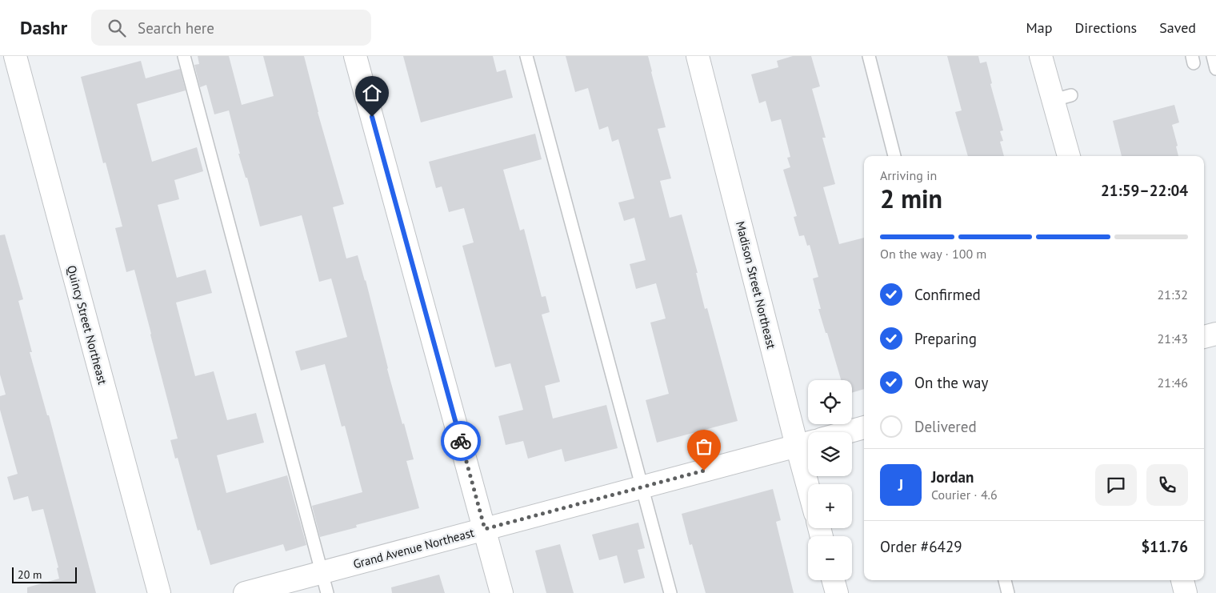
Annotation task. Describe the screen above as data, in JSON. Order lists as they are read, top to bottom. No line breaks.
{"streets":{"street":["Madison Street Northeast","Quincy Street Northeast","Grand Avenue Northeast"]},"crossings":[["Madison Street Northeast","Grand Avenue Northeast"]],"scale_bar":"20 m","page":{"header":"Dashr","search":"Search here","nav":["Map","Directions","Saved"],"heading":["2 min","Arriving in","21:59–22:04"],"panel":["Jordan","Courier · 4.6","Order #6429","$11.76"],"bar":"On the way · 100 m","list":[["Confirmed","21:32"],["Preparing","21:43"],["On the way","21:46"],"Delivered"],"map_buttons":["+","−"],"round":"J","scale":"20 m"}}
